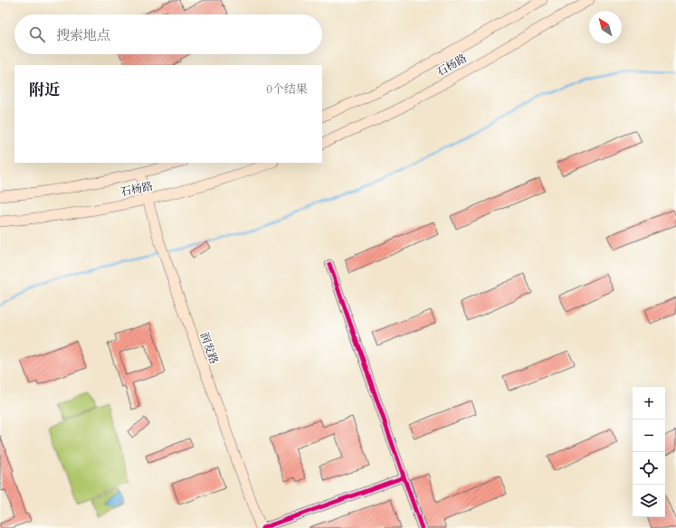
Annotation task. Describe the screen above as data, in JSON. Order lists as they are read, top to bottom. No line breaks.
{"streets":{"main road":["石杨路","润发路"]},"crossings":[["石杨路","润发路"]],"north":"top left","page":{"search":"搜索地点","heading":["附近","0个结果"],"map_buttons":["+","−"]}}
